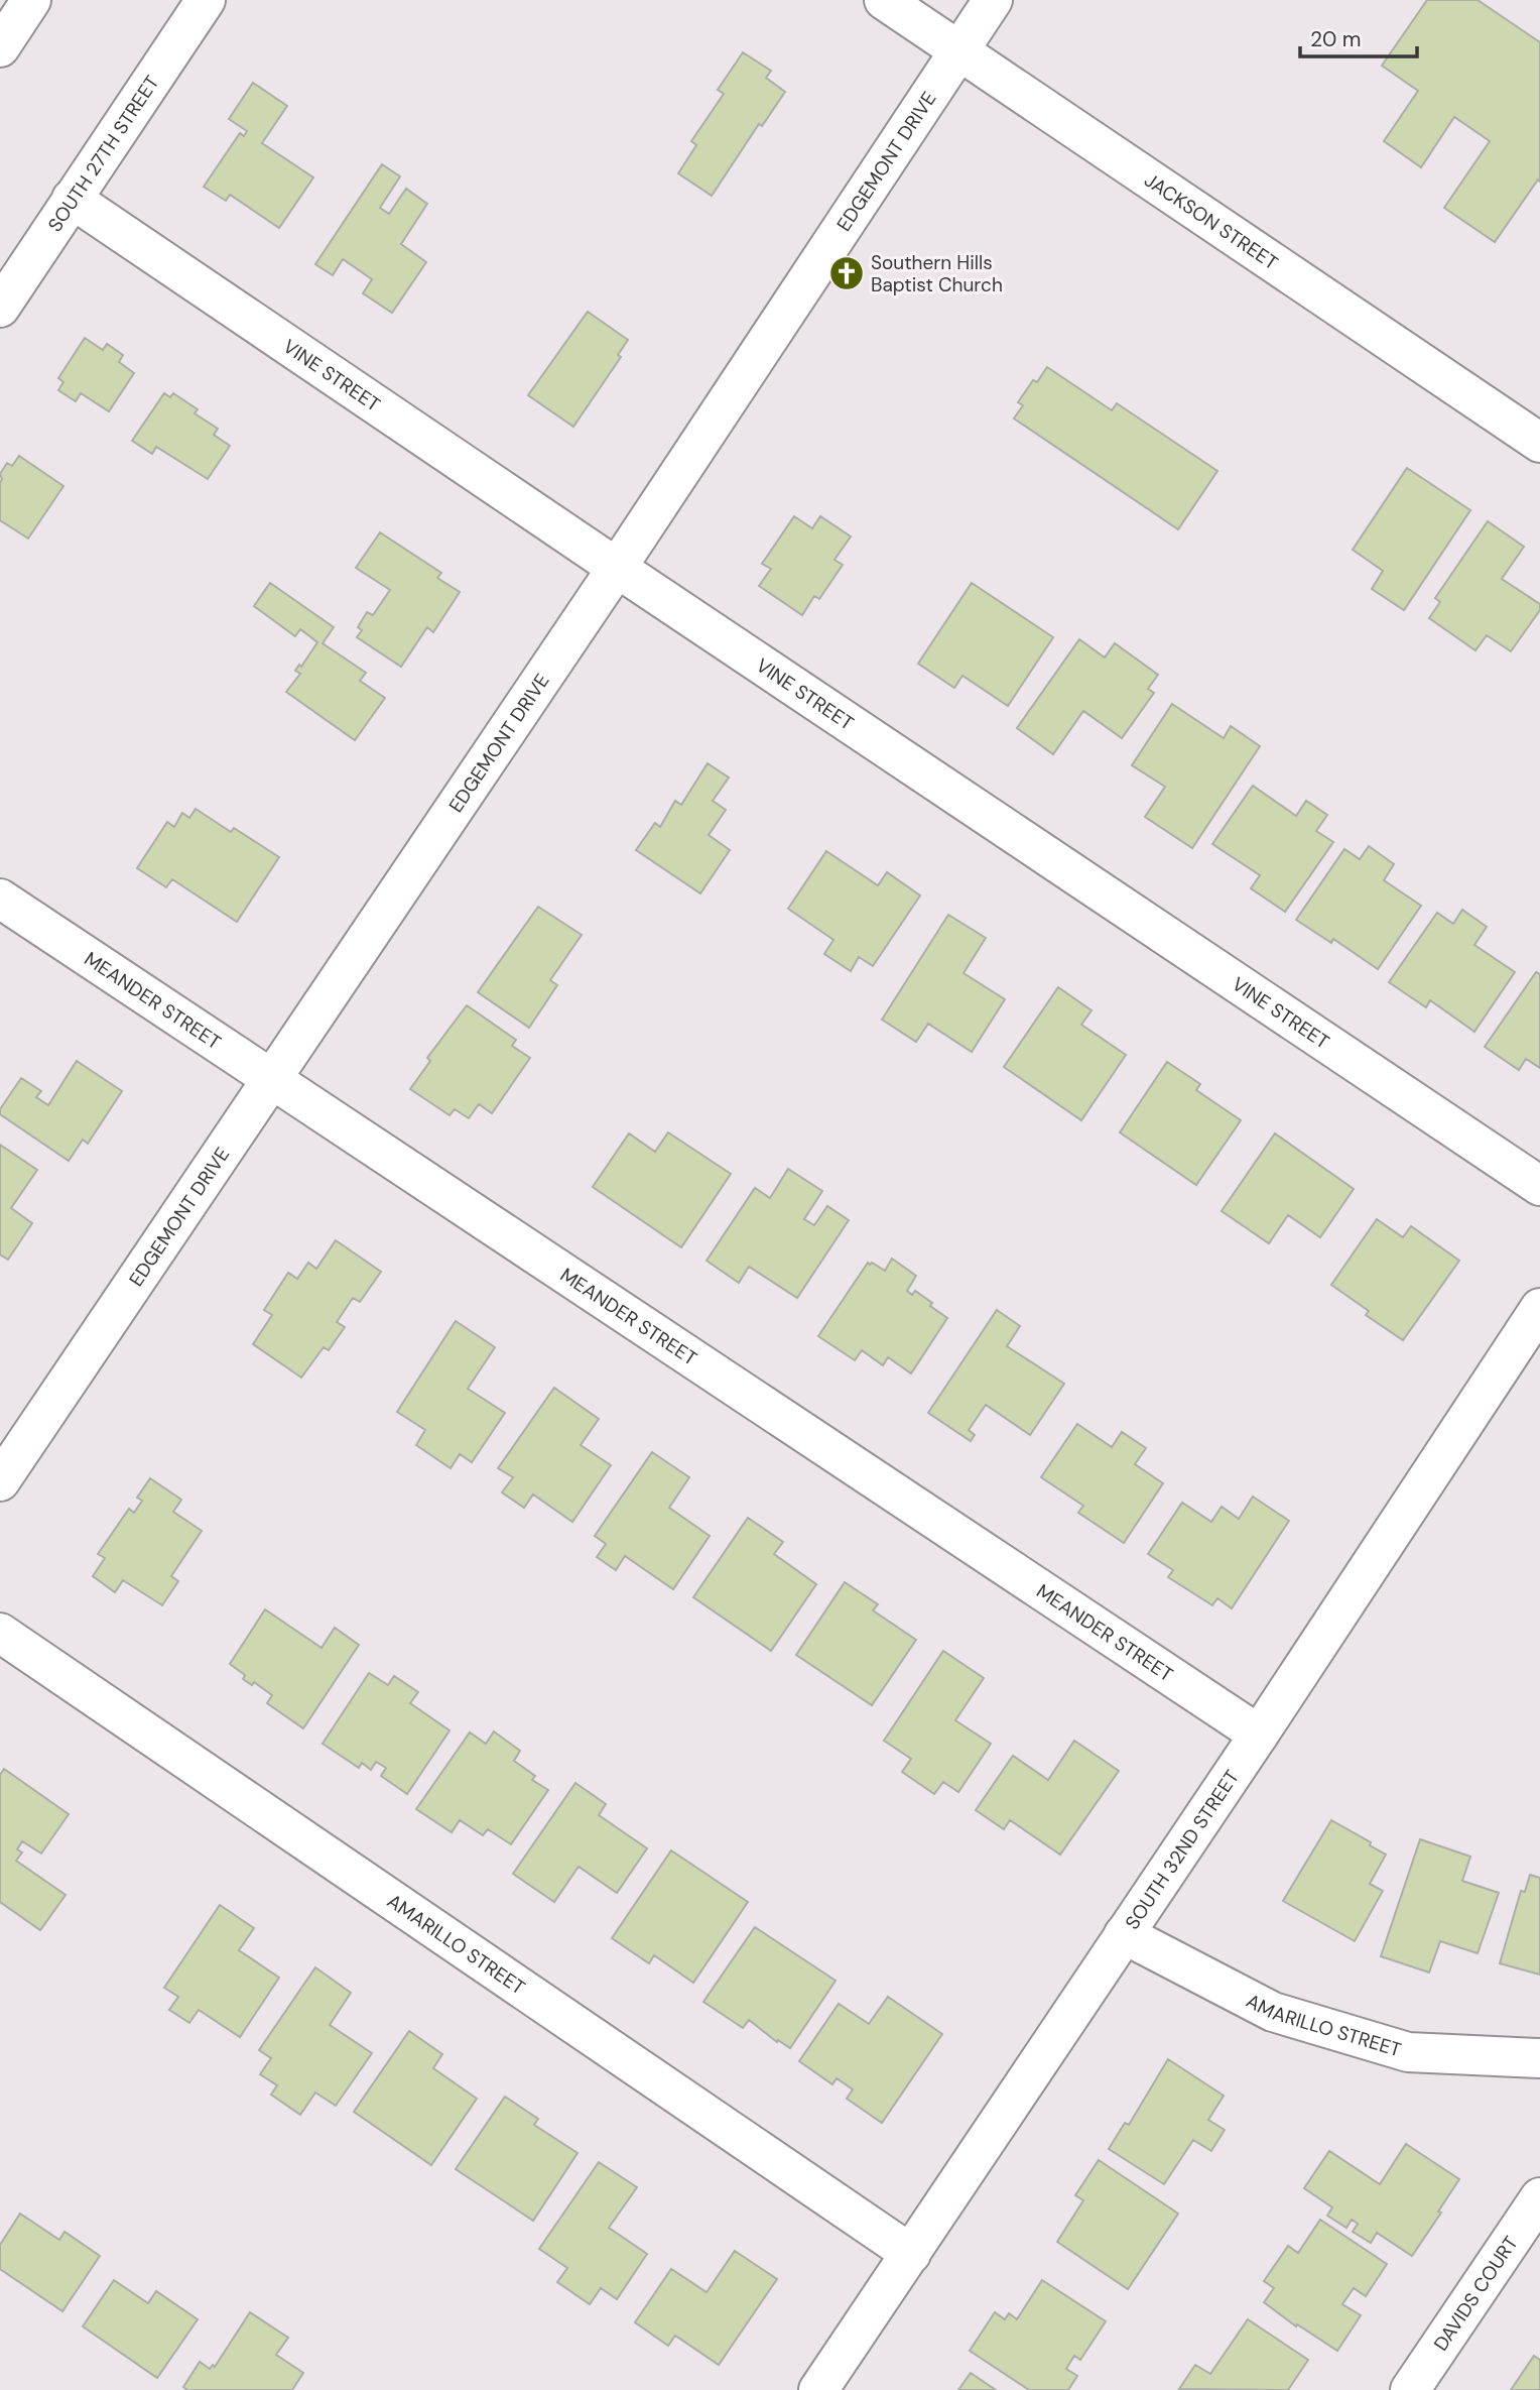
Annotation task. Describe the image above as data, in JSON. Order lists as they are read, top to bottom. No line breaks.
{"streets":{"street":["SOUTH 27TH STREET","EDGEMONT DRIVE","JACKSON STREET","VINE STREET","MEANDER STREET","SOUTH 32ND STREET","AMARILLO STREET","DAVIDS COURT"]},"crossings":[["SOUTH 27TH STREET","VINE STREET"],["EDGEMONT DRIVE","JACKSON STREET"],["EDGEMONT DRIVE","VINE STREET"],["EDGEMONT DRIVE","MEANDER STREET"],["MEANDER STREET","SOUTH 32ND STREET"],["SOUTH 32ND STREET","AMARILLO STREET"]],"places":{"church":["Southern Hills Baptist Church"]},"scale_bar":"20 m"}
